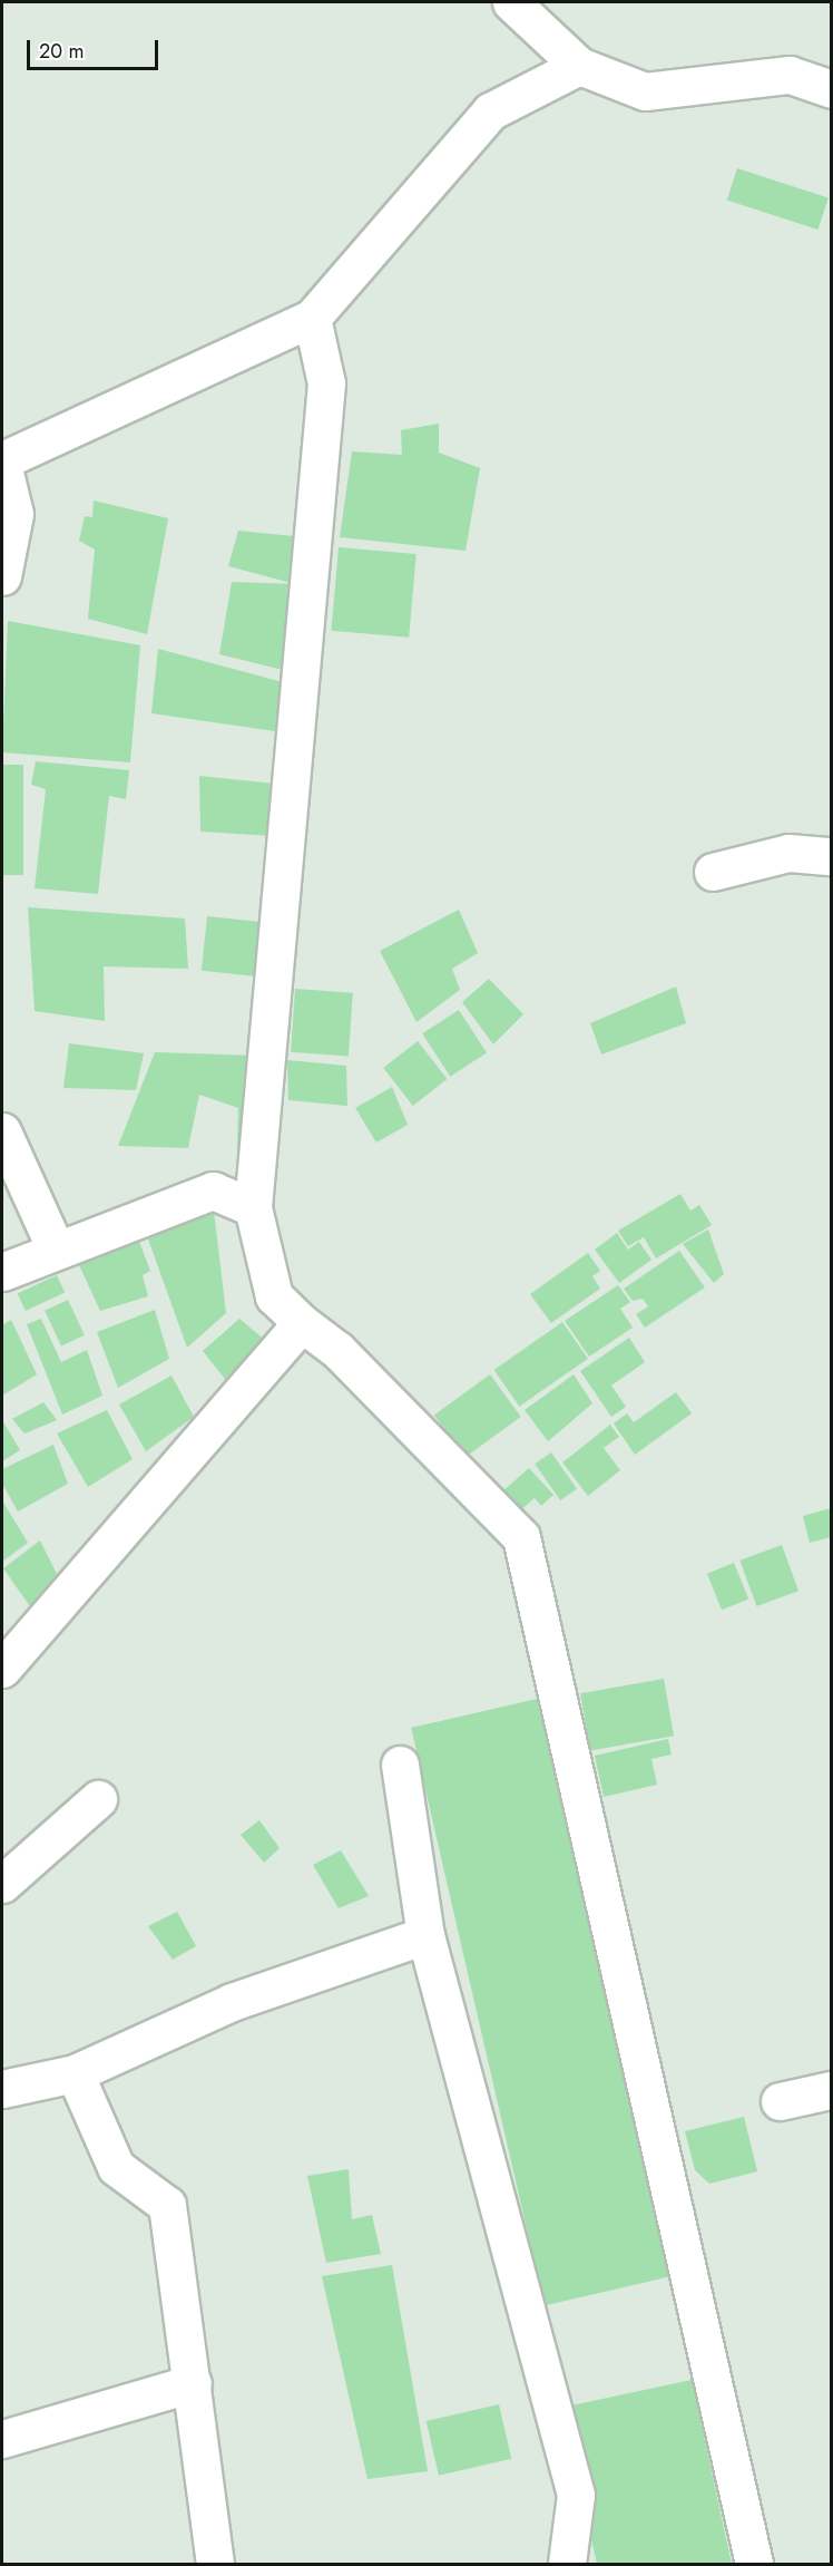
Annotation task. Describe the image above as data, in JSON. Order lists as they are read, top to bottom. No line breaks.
{"scale_bar":"20 m"}
